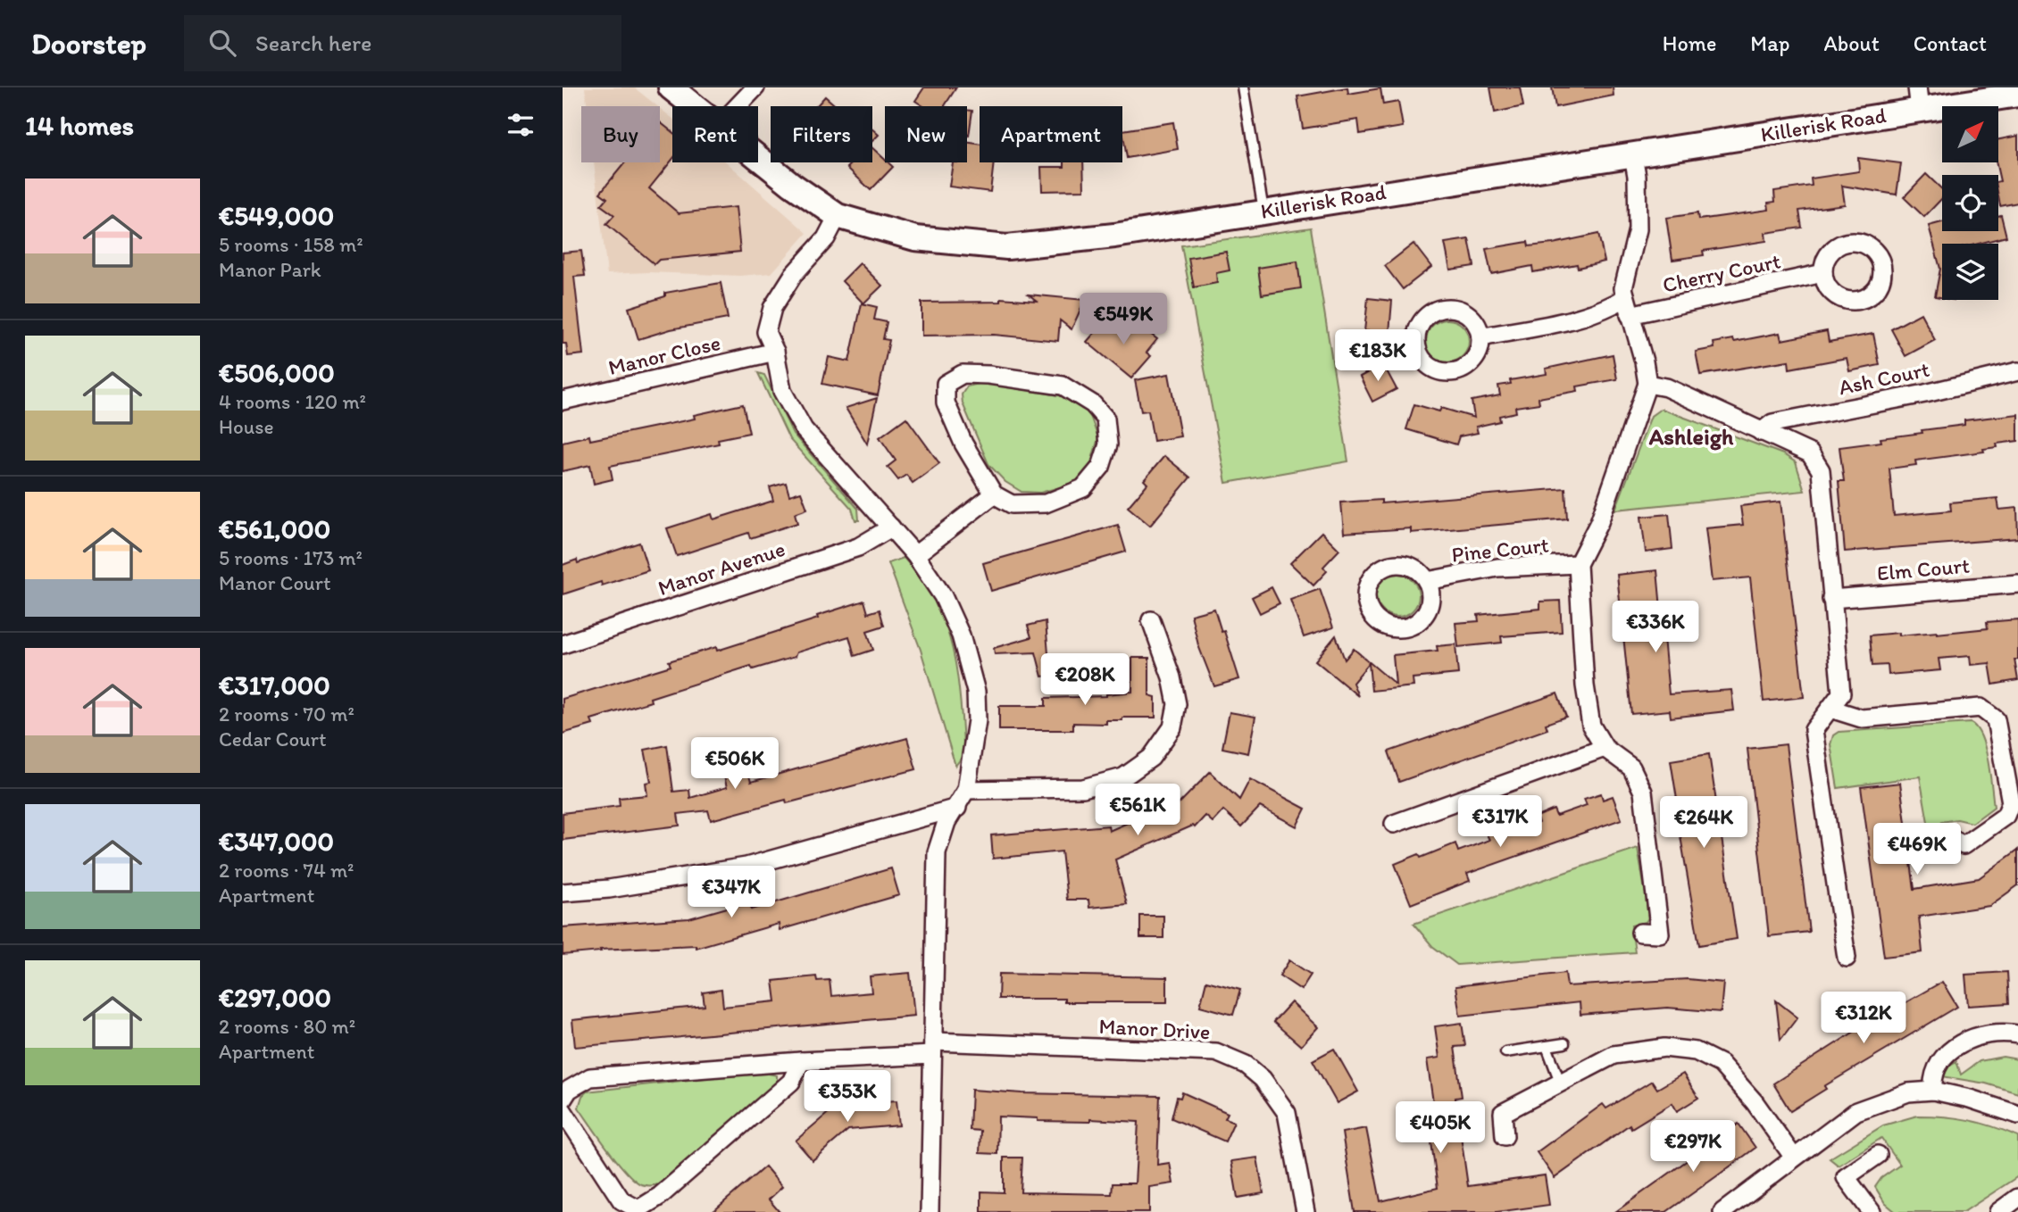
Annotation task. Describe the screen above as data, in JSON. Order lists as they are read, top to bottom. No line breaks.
{"streets":{"main road":["Killerisk Road"],"street":["Cherry Court","Manor Close","Ash Court","Pine Court","Manor Avenue","Elm Court","Manor Drive"]},"districts":["Ashleigh"],"north":"top right","page":{"header":"Doorstep","search":"Search here","nav":["Home","Map","About","Contact"],"heading":"14 homes","chip":["Buy","Rent","Filters","New","Apartment"],"list":[{"name":"€549,000","note":"5 rooms · 158 m² · Manor Park"},{"name":"€506,000","note":"4 rooms · 120 m² · House"},{"name":"€561,000","note":"5 rooms · 173 m² · Manor Court"},{"name":"€317,000","note":"2 rooms · 70 m² · Cedar Court"},{"name":"€347,000","note":"2 rooms · 74 m² · Apartment"},{"name":"€297,000","note":"2 rooms · 80 m² · Apartment"}],"price":["€549K","€183K","€336K","€208K","€506K","€561K","€317K","€264K","€469K","€347K","€312K","€353K","€405K","€297K"]}}
